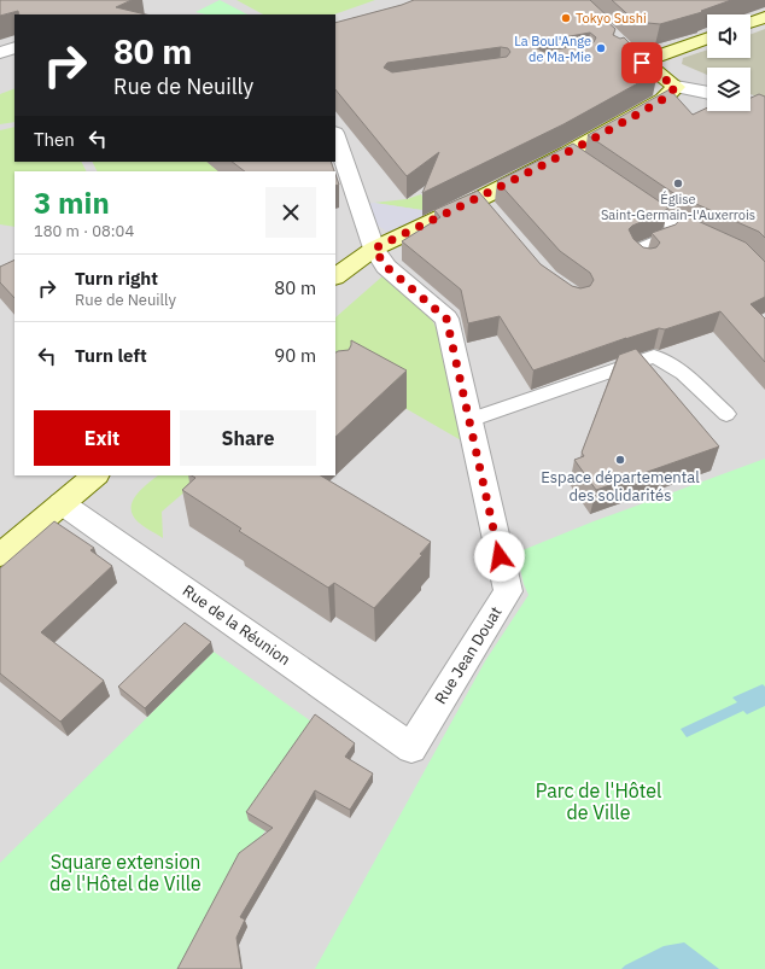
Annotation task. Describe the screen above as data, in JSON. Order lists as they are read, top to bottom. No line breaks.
{"streets":{"street":["Rue de la Réunion","Rue Jean Douat"]},"crossings":[["Rue de la Réunion","Rue Jean Douat"]],"parks":["Parc de l'Hôtel de Ville","Square extension de l'Hôtel de Ville"],"places":["Tokyo Sushi","La Boul'Ange de Ma-Mie","Église Saint-Germain-l'Auxerrois","Espace départemental des solidarités"],"page":{"turn":["80 m","Rue de Neuilly"],"then":"Then","heading":["3 min","180 m · 08:04"],"list":[{"name":"Turn right","note":"Rue de Neuilly","value":"80 m"},{"name":"Turn left","value":"90 m"}],"buttons":["Exit","Share"]}}
